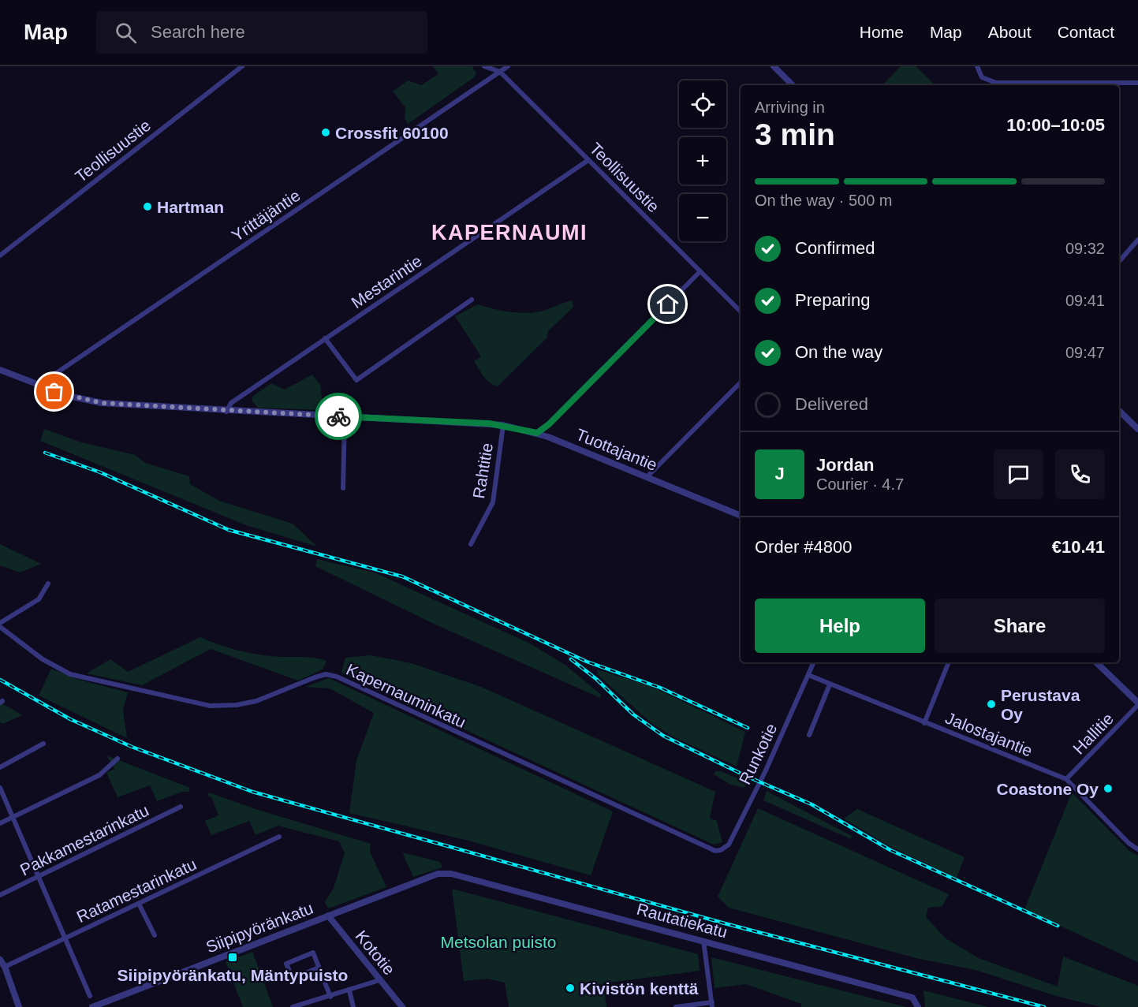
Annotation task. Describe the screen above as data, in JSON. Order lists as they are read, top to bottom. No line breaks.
{"streets":{"street":["Teollisuustie","Yrittäjäntie","Mestarintie","Tuottajantie","Rahtitie","Kapernauminkatu","Hallitie","Jalostajantie","Runkotie","Pakkamestarinkatu","Ratamestarinkatu","Rautatiekatu","Siipipyöränkatu","Kototie"]},"crossings":[["Teollisuustie","Yrittäjäntie"],["Teollisuustie","Mestarintie"],["Yrittäjäntie","Tuottajantie"],["Mestarintie","Tuottajantie"],["Tuottajantie","Rahtitie"],["Kapernauminkatu","Runkotie"],["Hallitie","Jalostajantie"],["Jalostajantie","Runkotie"],["Rautatiekatu","Siipipyöränkatu"],["Siipipyöränkatu","Kototie"]],"districts":["KAPERNAUMI"],"parks":["Metsolan puisto"],"places":{"other":["Crossfit 60100","Hartman","Perustava Oy","Coastone Oy","Kivistön kenttä"],"transit":["Siipipyöränkatu, Mäntypuisto"]},"page":{"header":"Map","search":"Search here","nav":["Home","Map","About","Contact"],"map_buttons":["+","−"],"heading":["3 min","Arriving in","10:00–10:05"],"panel":["Jordan","Courier · 4.7","Order #4800","€10.41"],"bar":"On the way · 500 m","list":[["Confirmed","09:32"],["Preparing","09:41"],["On the way","09:47"],"Delivered"],"round":"J","buttons":["Help","Share"]}}
